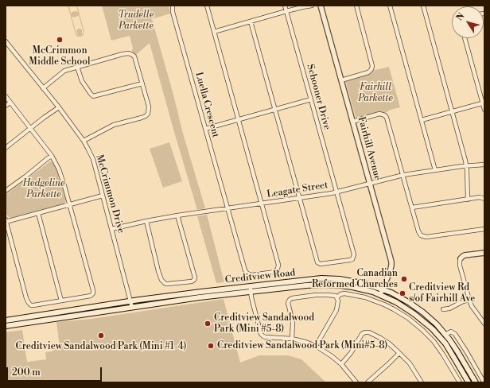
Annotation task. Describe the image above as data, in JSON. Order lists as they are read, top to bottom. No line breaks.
{"streets":{"main road":["Creditview Road"],"street":["Schooner Drive","Luella Crescent","Fairhill Avenue","Leagate Street","McCrimmon Drive"]},"crossings":[["Schooner Drive","Leagate Street"],["Luella Crescent","Leagate Street"],["Fairhill Avenue","Leagate Street"],["Fairhill Avenue","Creditview Road"],["Leagate Street","McCrimmon Drive"],["McCrimmon Drive","Creditview Road"]],"parks":["Trudelle Parkette","Fairhill Parkette","Hedgeline Parkette"],"places":["McCrimmon Middle School","Canadian Reformed Churches","Creditview Rd s/of Fairhill Ave","Creditview Sandalwood Park (Mini #5-8)","Creditview Sandalwood Park (Mini #1-4)","Creditview Sandalwood Park (Mini#5-8)"],"scale_bar":"200 m","north":"top left"}
